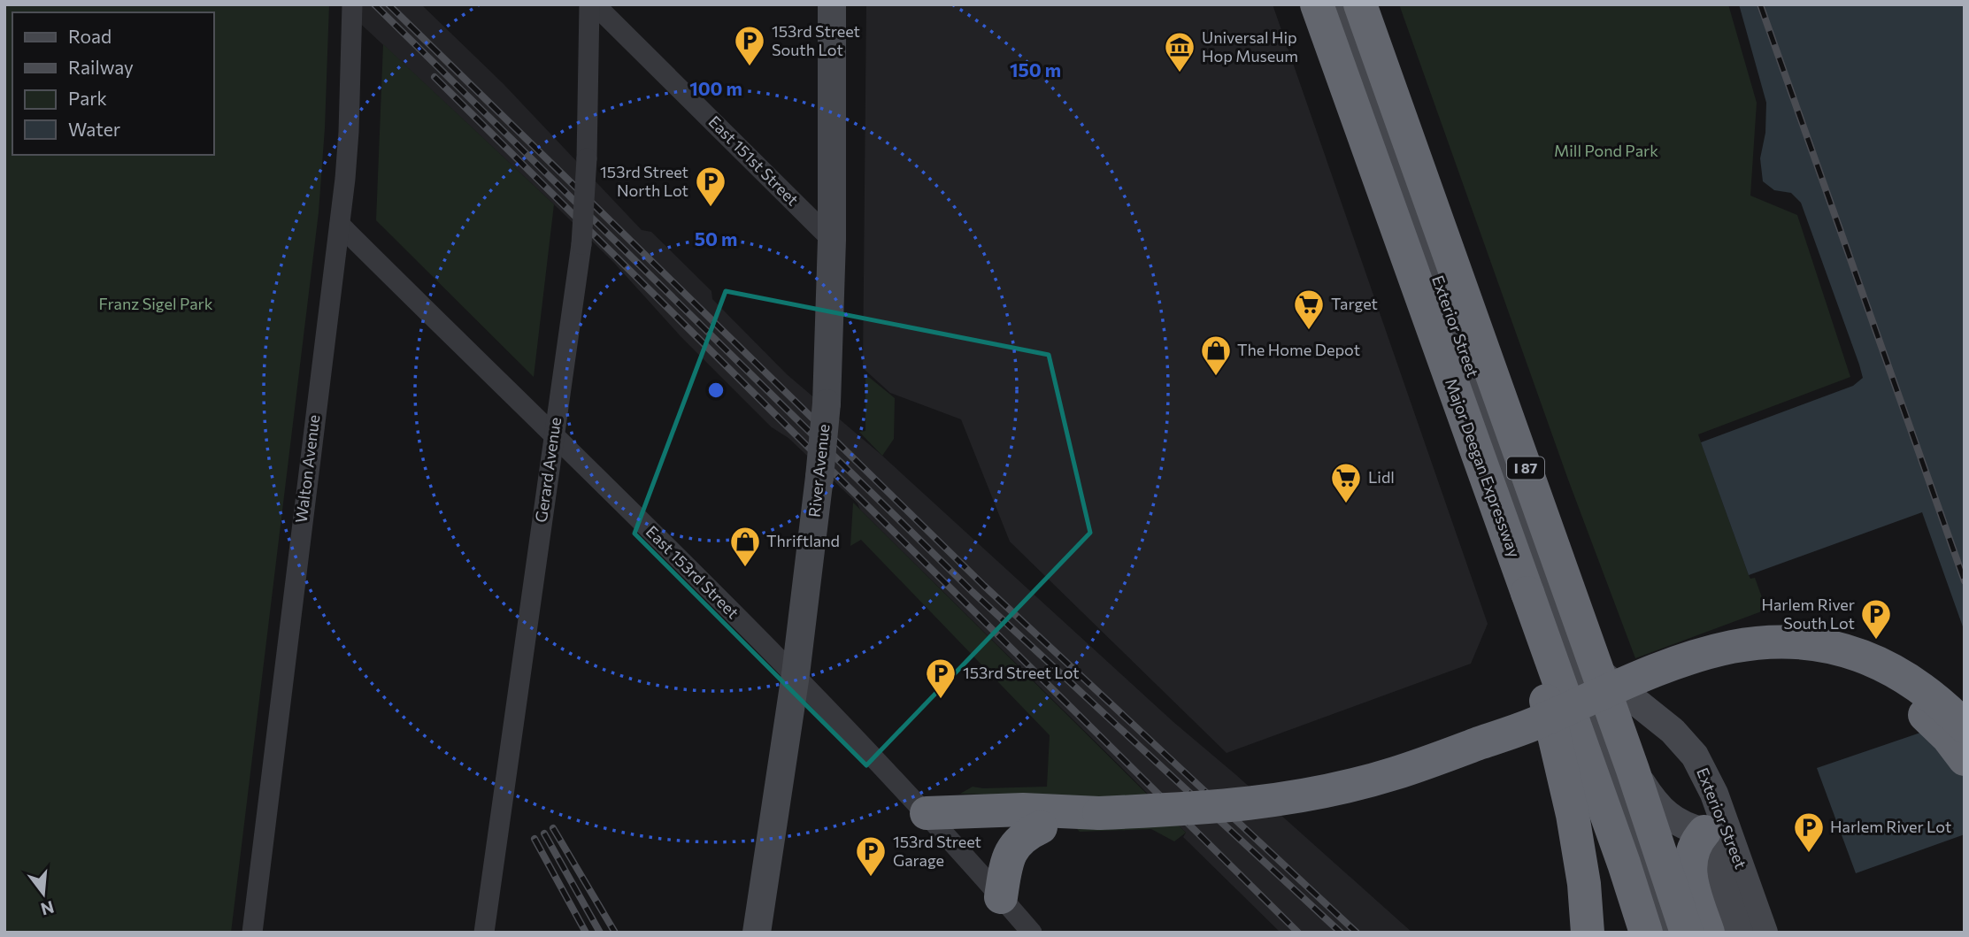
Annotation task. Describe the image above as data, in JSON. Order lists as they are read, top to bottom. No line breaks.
{"streets":{"highway":["Major Deegan Expressway","I 87"],"main road":["Exterior Street","River Avenue"],"street":["East 151st Street","Walton Avenue","Gerard Avenue","East 153rd Street"]},"crossings":[["East 151st Street","Gerard Avenue"],["East 151st Street","River Avenue"],["Walton Avenue","East 153rd Street"],["Gerard Avenue","East 153rd Street"],["River Avenue","East 153rd Street"]],"parks":["Mill Pond Park","Franz Sigel Park"],"places":{"parking":["153rd Street South Lot","153rd Street North Lot","Harlem River South Lot","153rd Street Lot","Harlem River Lot","153rd Street Garage"],"museum":["Universal Hip Hop Museum"],"supermarket":["Target","Lidl"],"shop":["The Home Depot","Thriftland"]},"legend":["Road","Railway","Park","Water"],"north":"bottom","rings":["150 m","100 m","50 m"]}
